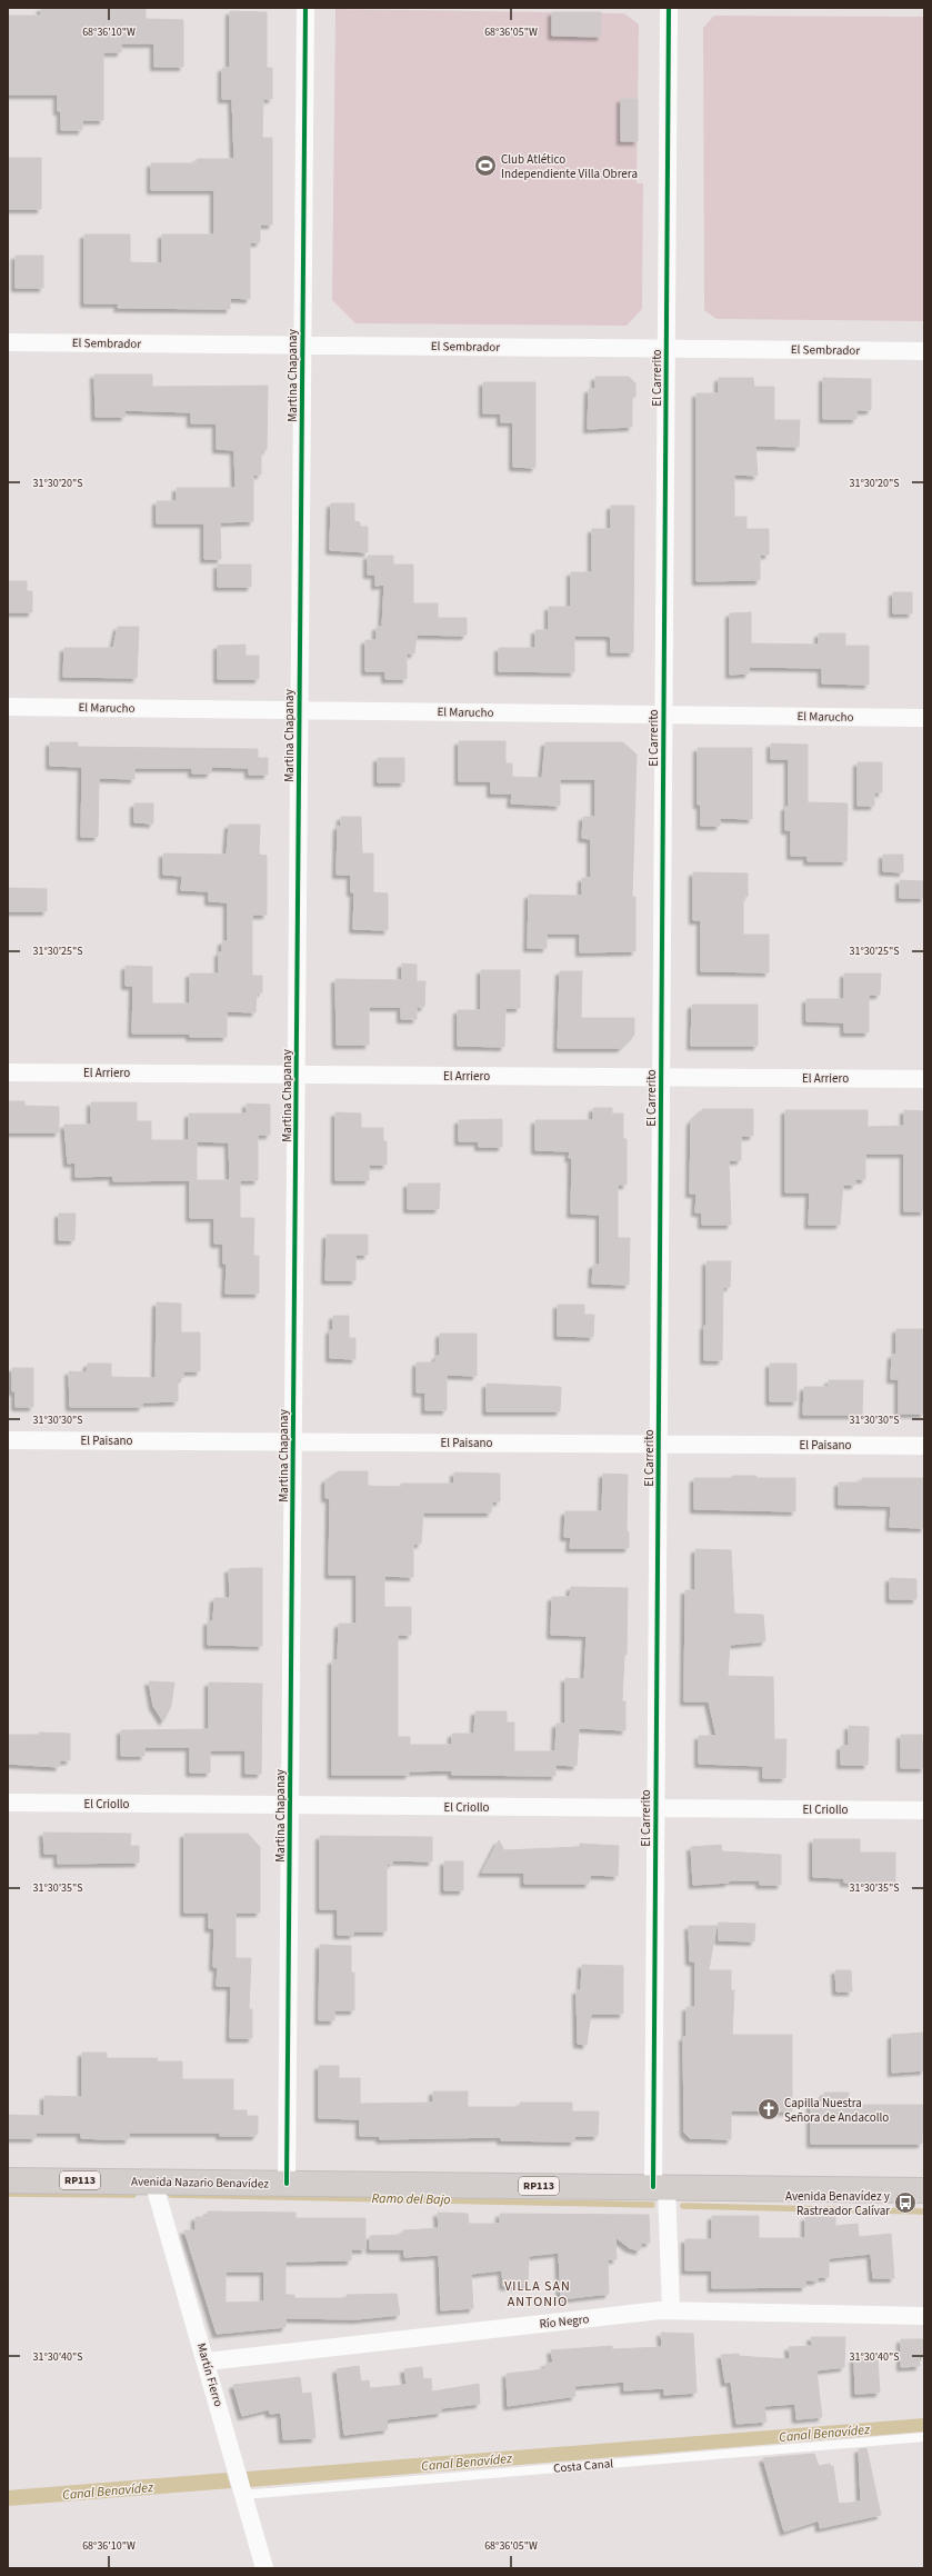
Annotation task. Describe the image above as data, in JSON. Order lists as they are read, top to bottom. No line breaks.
{"streets":{"main road":["RP113","Avenida Nazario Benavídez"],"street":["El Sembrador","Martina Chapanay","El Carrerito","El Marucho","El Arriero","El Paisano","El Criollo","Río Negro","Martín Fierro"],"lane":["Costa Canal"]},"crossings":[["El Sembrador","Martina Chapanay"],["El Sembrador","El Carrerito"],["Martina Chapanay","El Marucho"],["Martina Chapanay","El Arriero"],["Martina Chapanay","El Paisano"],["Martina Chapanay","El Criollo"],["Martina Chapanay","Avenida Nazario Benavídez"],["El Carrerito","El Marucho"],["El Carrerito","El Arriero"],["El Carrerito","El Paisano"],["El Carrerito","El Criollo"],["El Carrerito","Avenida Nazario Benavídez"],["El Carrerito","Río Negro"],["Avenida Nazario Benavídez","Martín Fierro"],["Río Negro","Martín Fierro"],["Martín Fierro","Costa Canal"]],"districts":["VILLA SAN ANTONIO"],"water":["Ramo del Bajo","Canal Benavídez"],"places":{"sports":["Club Atlético Independiente Villa Obrera"],"church":["Capilla Nuestra Señora de Andacollo"],"bus stop":["Avenida Benavídez y Rastreador Calívar"]},"coordinates":["68°36'10\"W","68°36'05\"W","31°30'20\"S","31°30'25\"S","31°30'30\"S","31°30'35\"S","31°30'40\"S"]}
